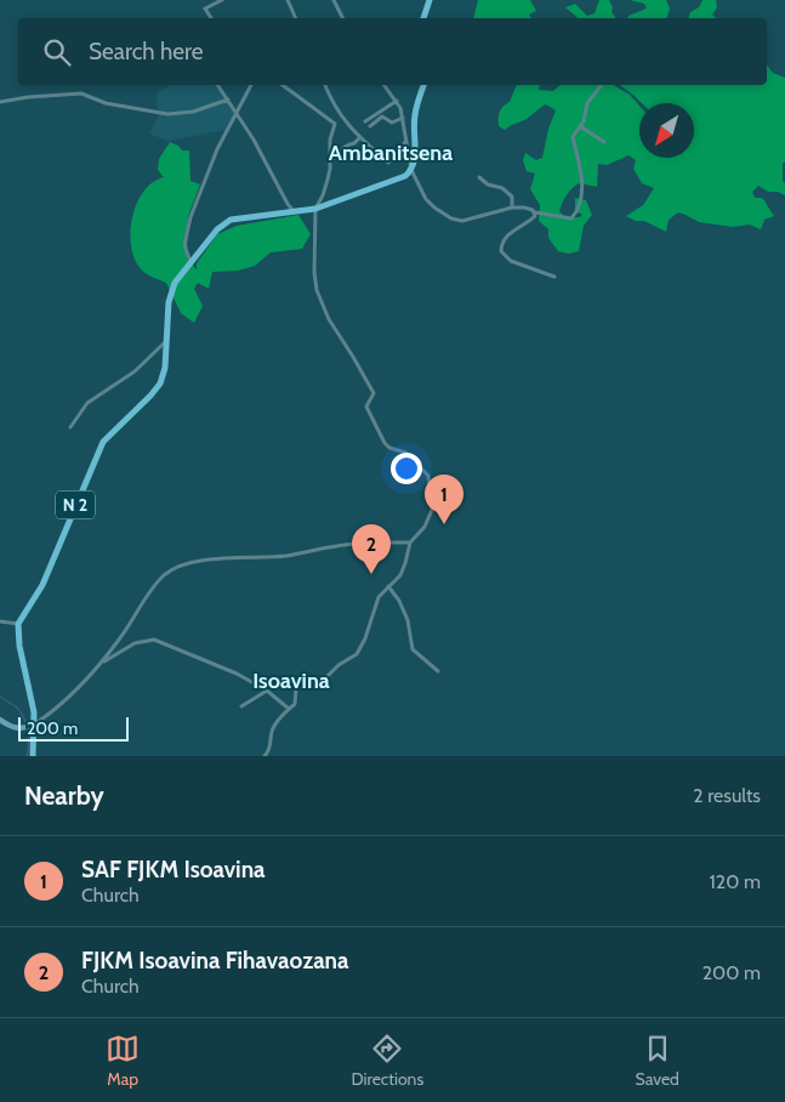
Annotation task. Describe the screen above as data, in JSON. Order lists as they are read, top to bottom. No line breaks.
{"streets":{"main road":["N 2"]},"districts":["Ambanitsena","Isoavina"],"scale_bar":"200 m","north":"bottom left","page":{"search":"Search here","pins":["1","2"],"scale":"200 m","heading":["Nearby","2 results"],"list":[{"mark":"1","name":"SAF FJKM Isoavina","note":"Church","value":"120 m"},{"mark":"2","name":"FJKM Isoavina Fihavaozana","note":"Church","value":"200 m"}],"nav":["Map","Directions","Saved"]}}
